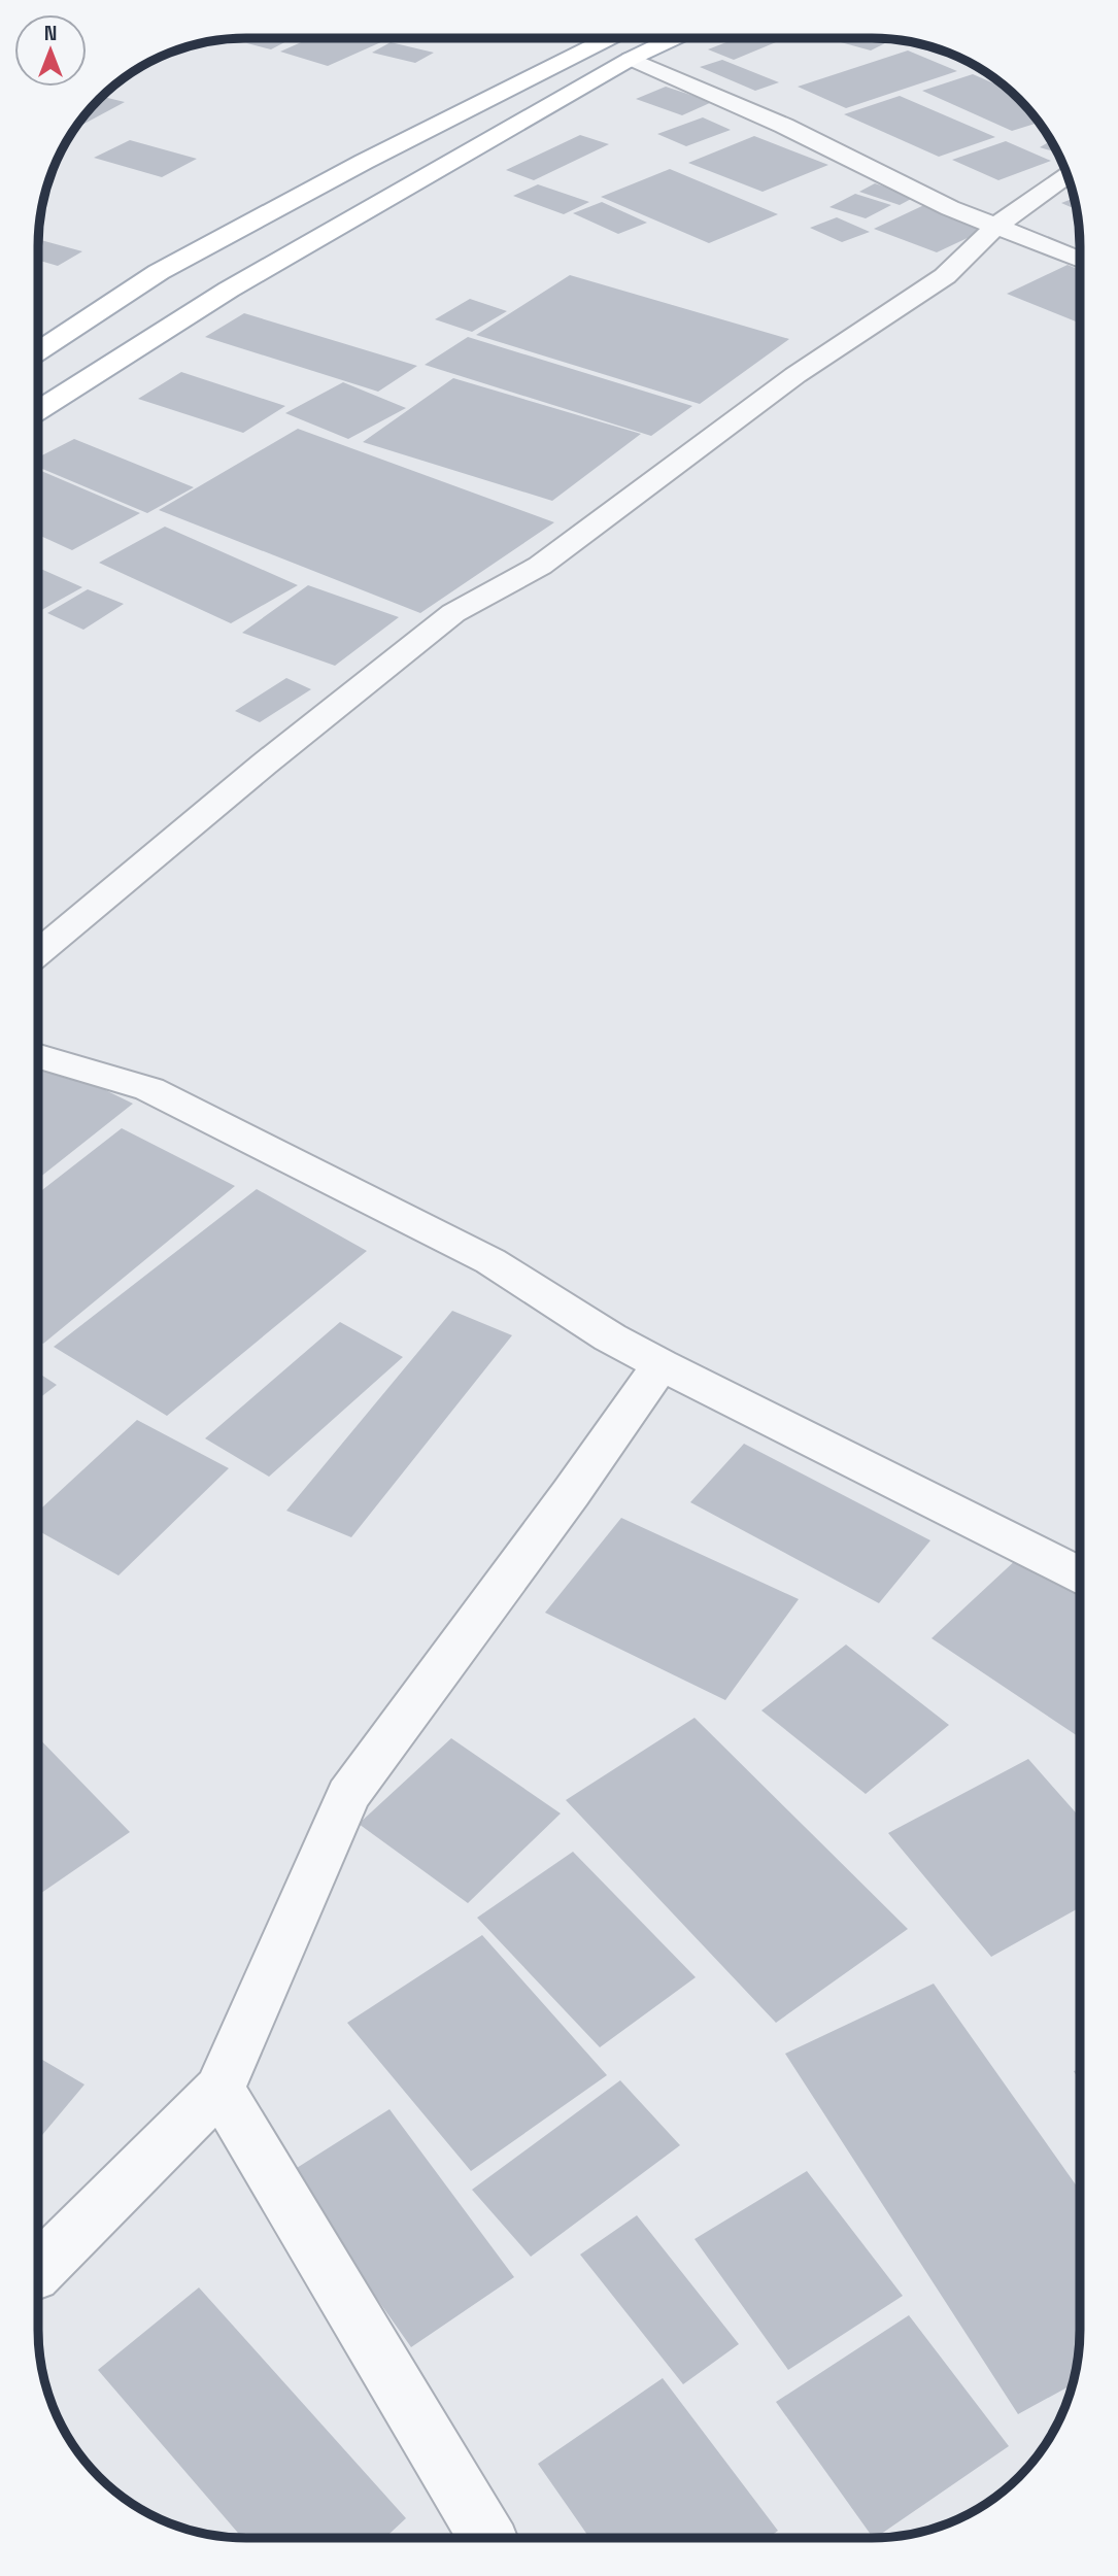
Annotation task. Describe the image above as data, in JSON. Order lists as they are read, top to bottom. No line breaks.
{"north":"top"}
